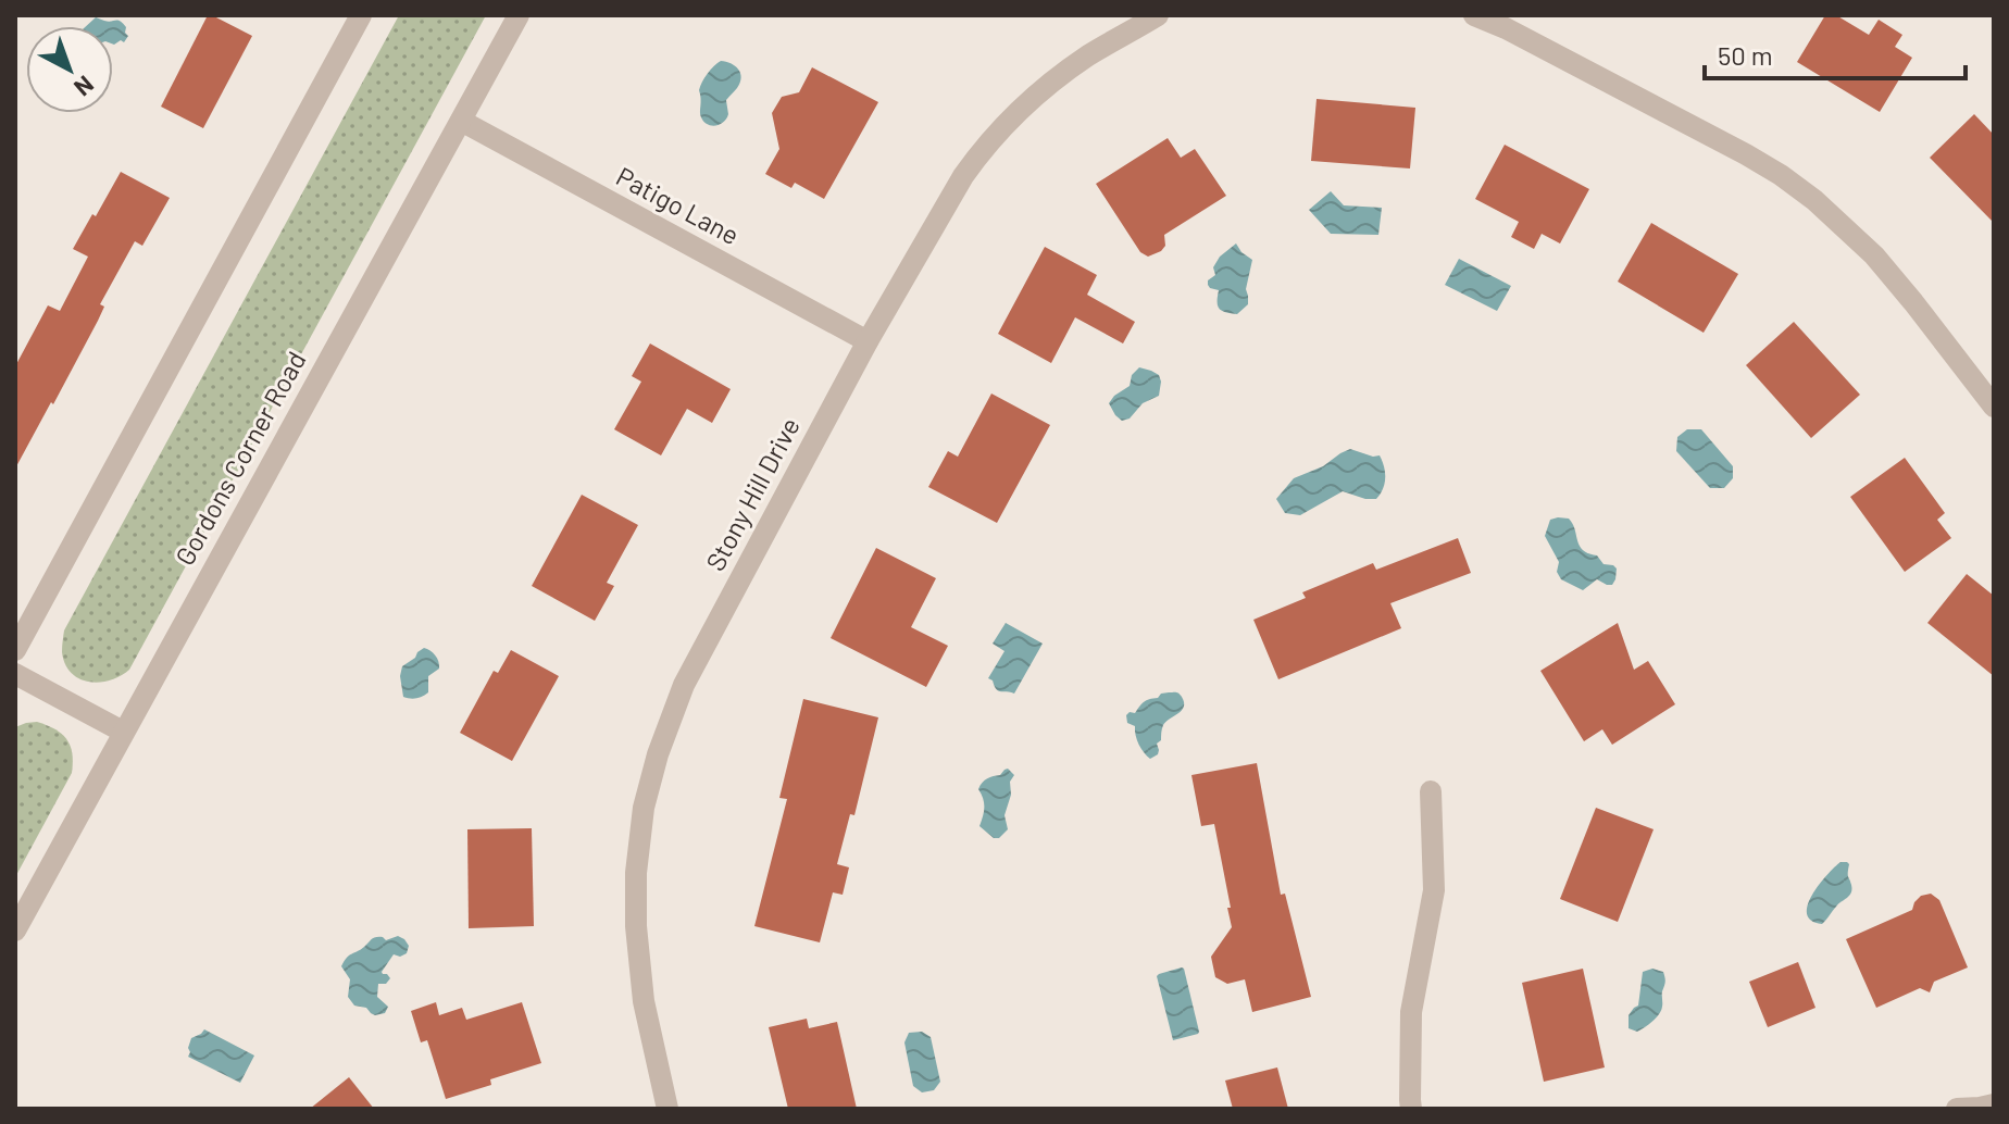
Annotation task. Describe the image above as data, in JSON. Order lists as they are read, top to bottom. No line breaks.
{"streets":{"street":["Patigo Lane","Gordons Corner Road","Stony Hill Drive"]},"crossings":[["Patigo Lane","Gordons Corner Road"],["Patigo Lane","Stony Hill Drive"]],"scale_bar":"50 m","north":"bottom right"}
